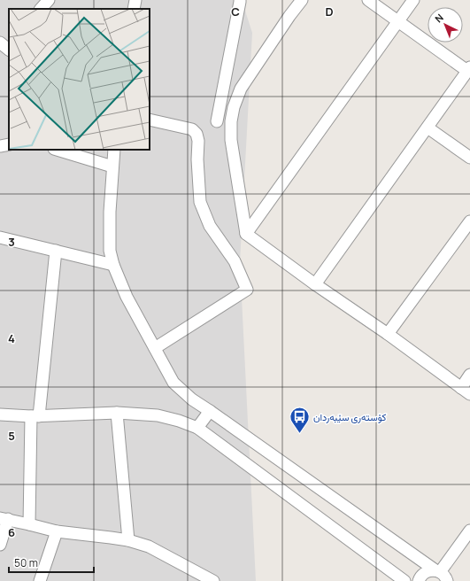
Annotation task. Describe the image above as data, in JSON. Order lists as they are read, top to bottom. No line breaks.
{"places":{"bus stop":["کۆستەری سێبەردان"]},"scale_bar":"50 m","north":"top left","grid":{"columns":["C","D"],"rows":["3","4","5","6"]}}
